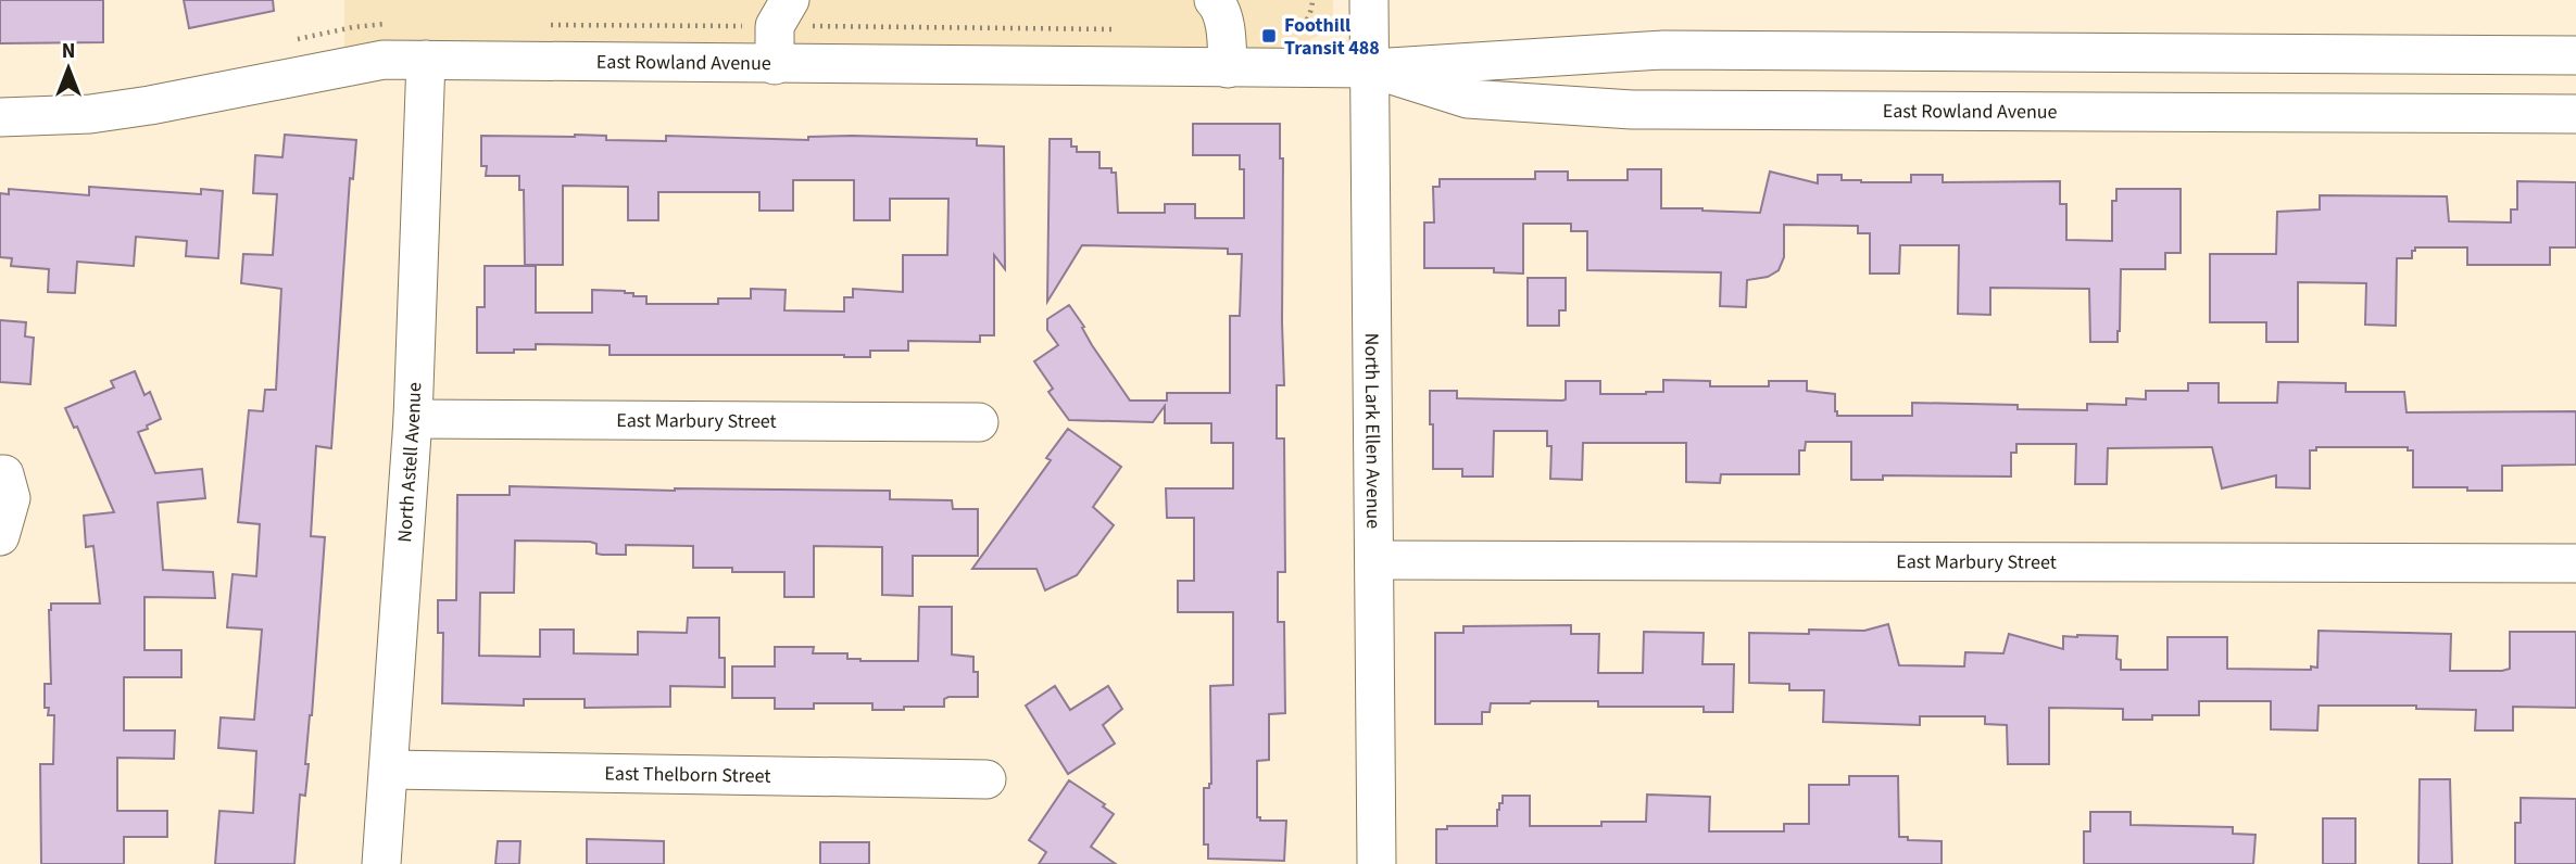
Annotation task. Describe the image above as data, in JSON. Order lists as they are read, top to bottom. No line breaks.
{"streets":{"street":["East Rowland Avenue","East Marbury Street","North Lark Ellen Avenue","North Astell Avenue","East Thelborn Street"]},"crossings":[["East Rowland Avenue","North Lark Ellen Avenue"],["East Rowland Avenue","North Astell Avenue"],["East Marbury Street","North Lark Ellen Avenue"],["East Marbury Street","North Astell Avenue"],["North Astell Avenue","East Thelborn Street"]],"places":{"transit":["Foothill Transit 488"]},"north":"top"}
